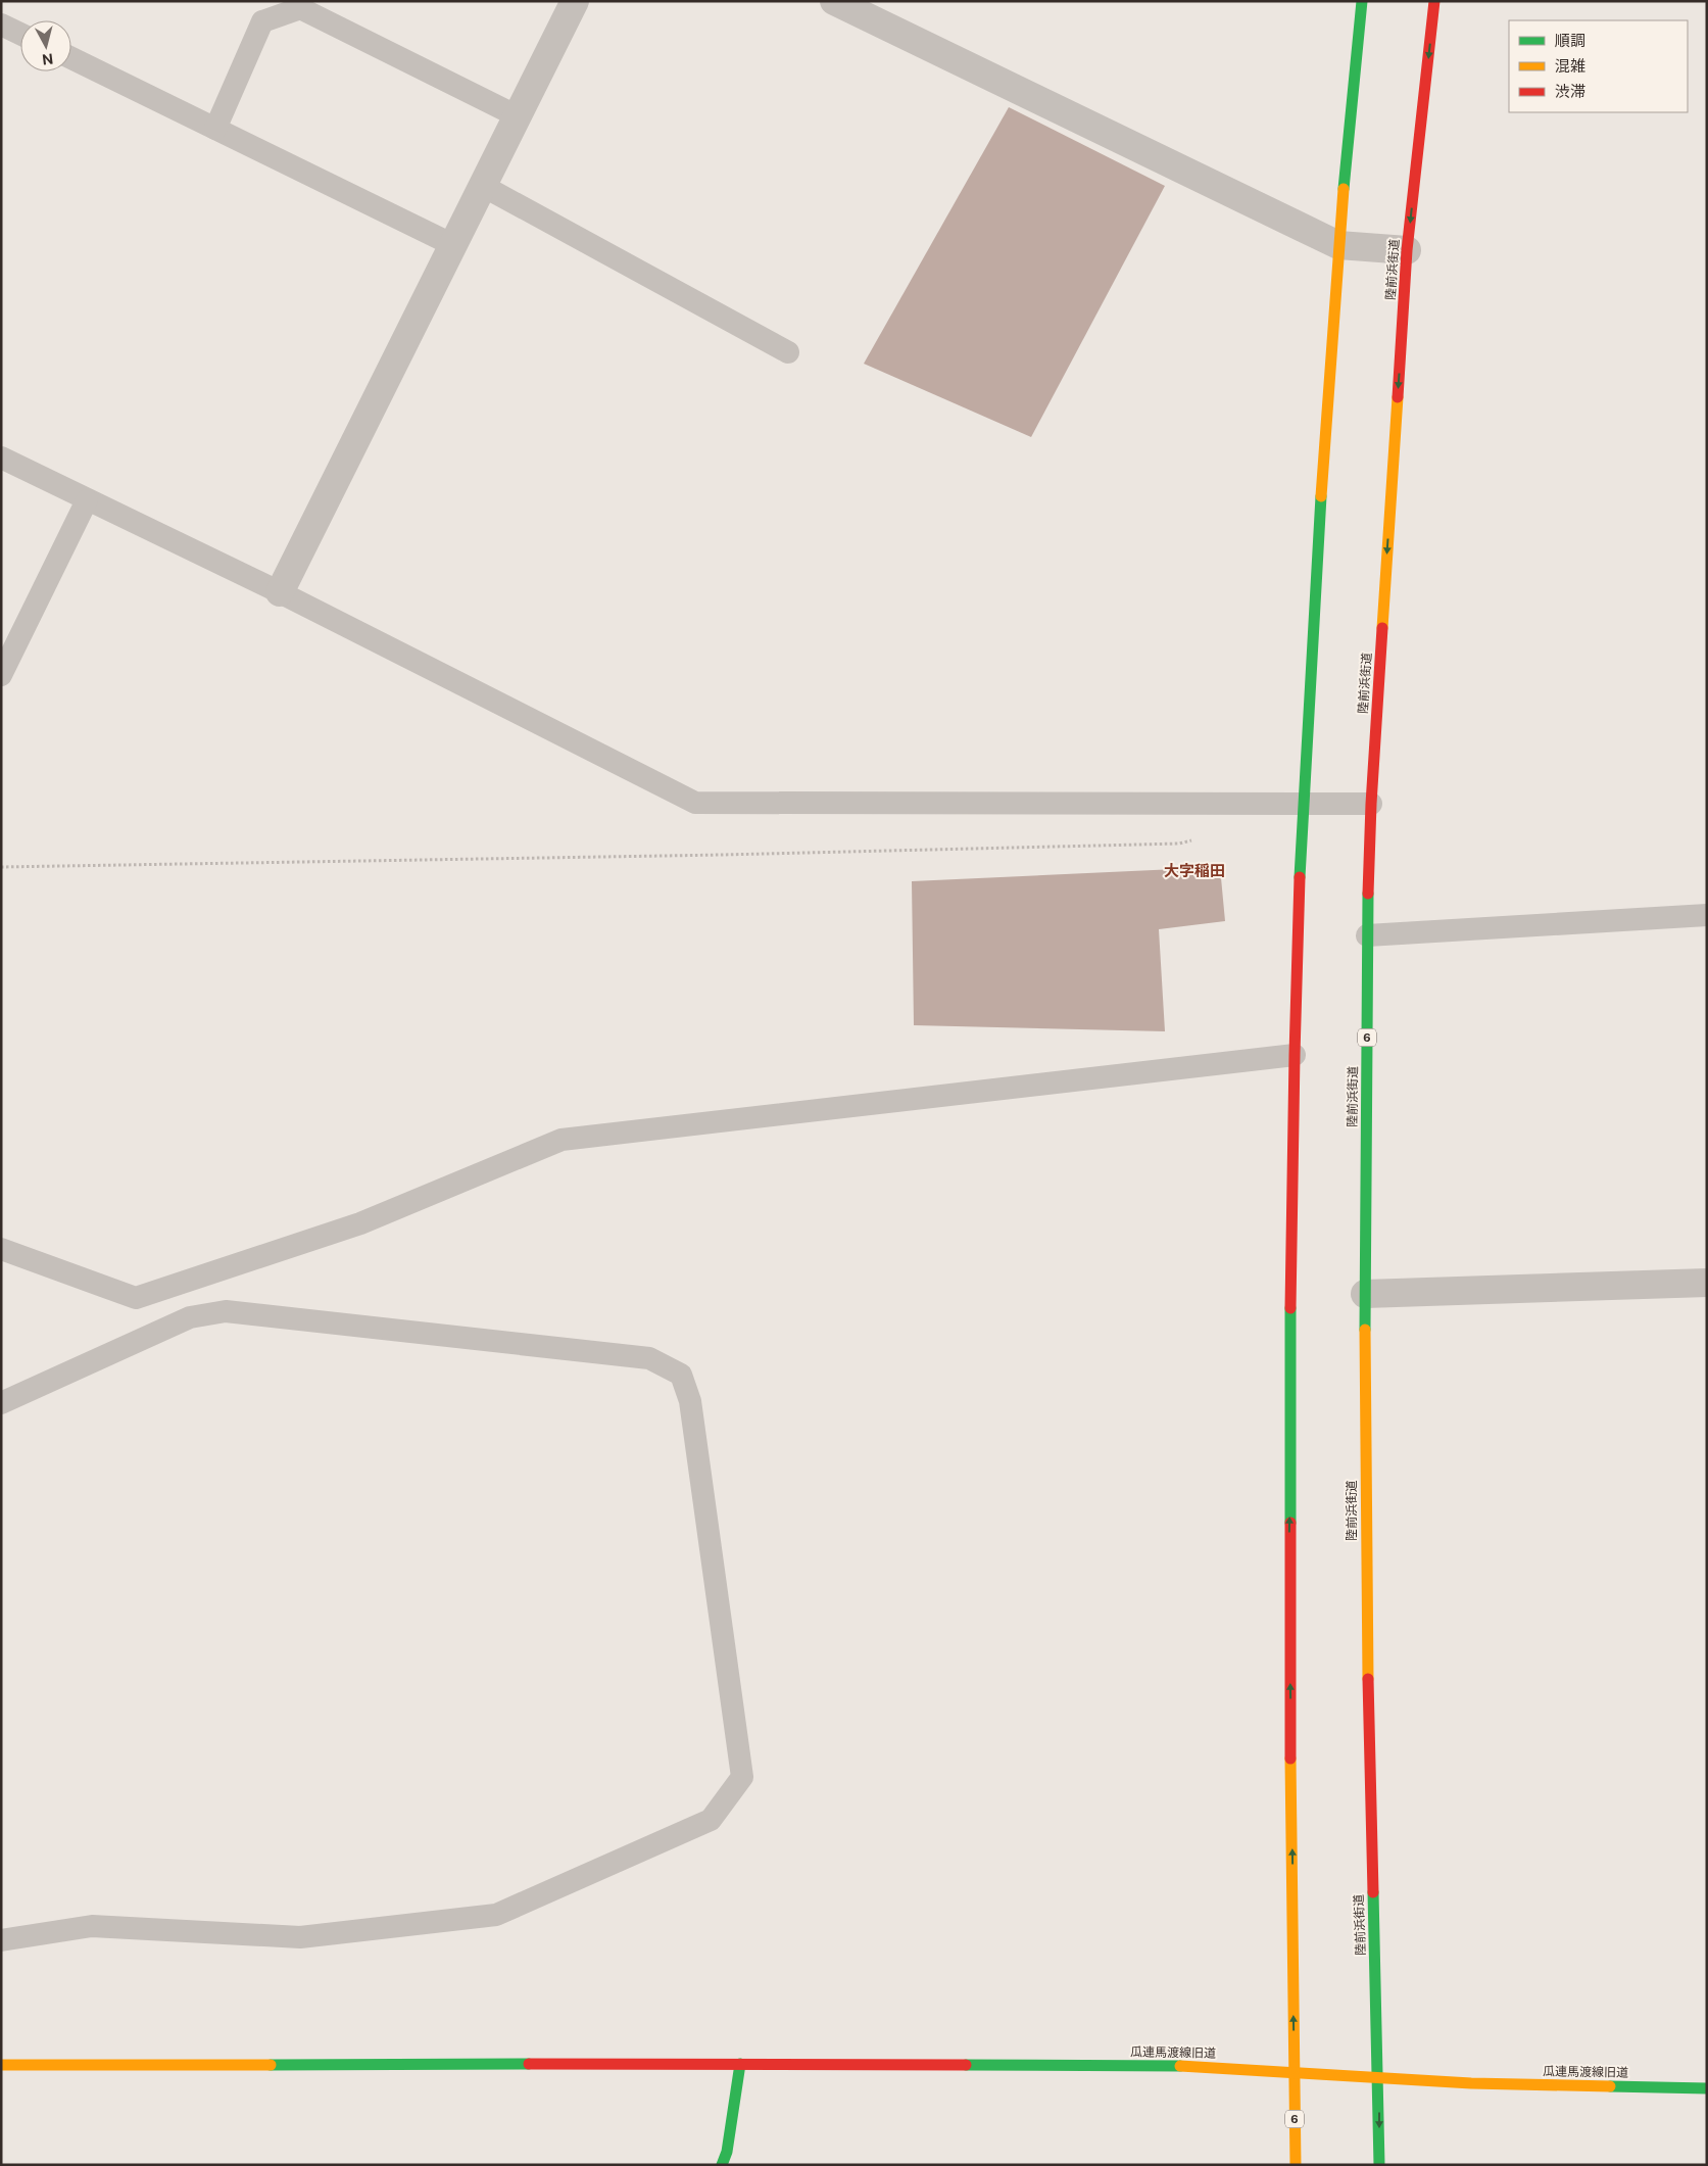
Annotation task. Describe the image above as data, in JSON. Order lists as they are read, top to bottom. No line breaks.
{"streets":{"main road":["陸前浜街道","6","瓜連馬渡線旧道"]},"crossings":[["陸前浜街道","瓜連馬渡線旧道"],["6","瓜連馬渡線旧道"]],"districts":["大字稲田"],"legend":["順調","混雑","渋滞"],"north":"bottom"}
